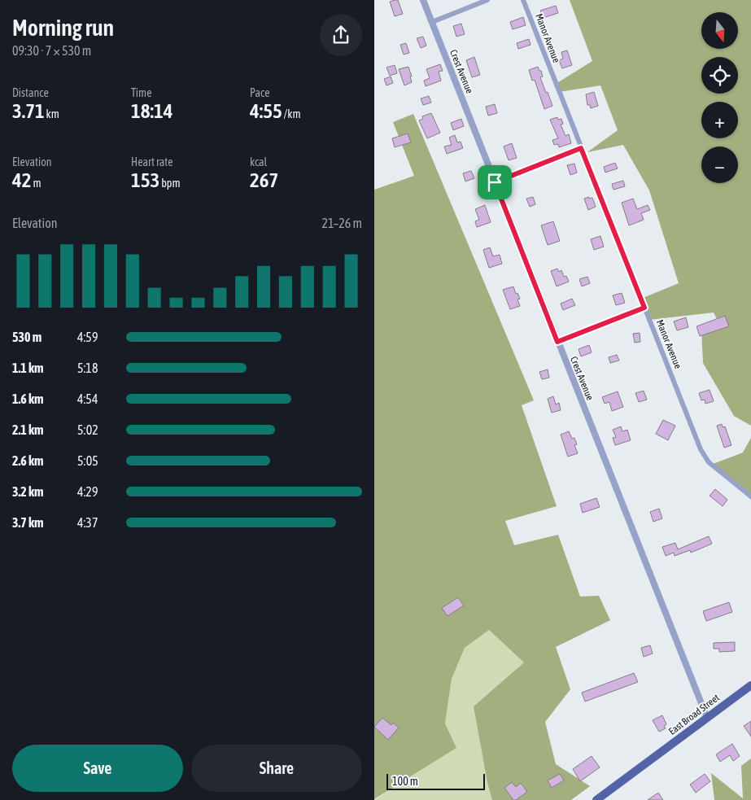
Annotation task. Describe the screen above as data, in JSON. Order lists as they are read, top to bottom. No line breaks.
{"streets":{"main road":["East Broad Street"],"street":["Manor Avenue","Crest Avenue"]},"crossings":[["Crest Avenue","East Broad Street"]],"scale_bar":"100 m","north":"bottom","page":{"heading":["Morning run","09:30 · 7 × 530 m"],"map_buttons":["+","−"],"stats":[["Distance","3.71 km"],["Time","18:14"],["Pace","4:55 /km"],["Elevation","42 m"],["Heart rate","153 bpm"],["kcal","267"]],"chart":["Elevation","21–26 m"],"list":[{"name":"530 m","note":"4:59"},{"name":"1.1 km","note":"5:18"},{"name":"1.6 km","note":"4:54"},{"name":"2.1 km","note":"5:02"},{"name":"2.6 km","note":"5:05"},{"name":"3.2 km","note":"4:29"},{"name":"3.7 km","note":"4:37"}],"buttons":["Save","Share"],"scale":"100 m"}}
